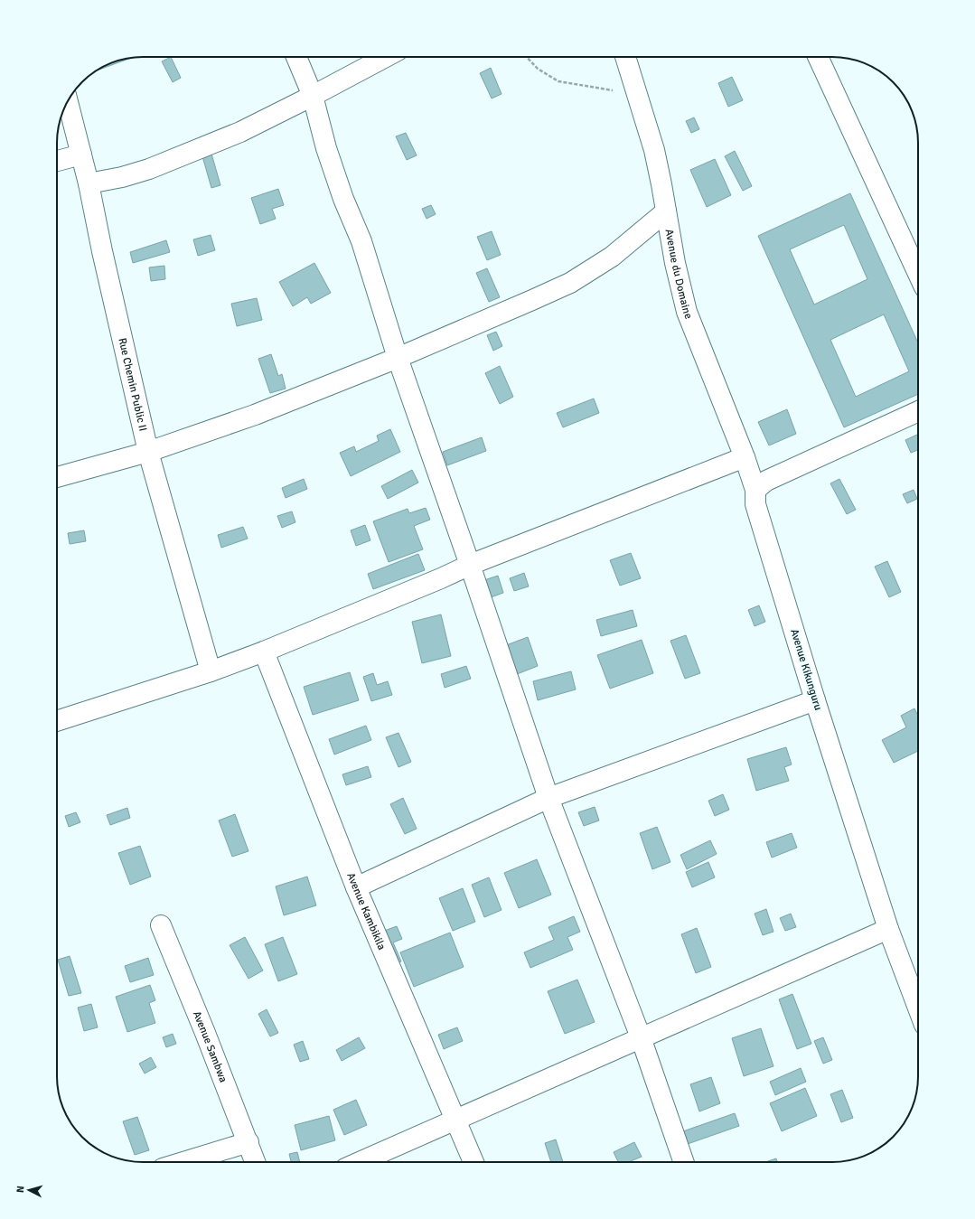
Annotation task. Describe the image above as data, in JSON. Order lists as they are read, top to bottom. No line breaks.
{"streets":{"street":["Avenue du Domaine","Rue Chemin Public II","Avenue Kikunguru","Avenue Kambikila","Avenue Sambwa"]},"crossings":[["Avenue du Domaine","Avenue Kikunguru"]],"north":"left"}
